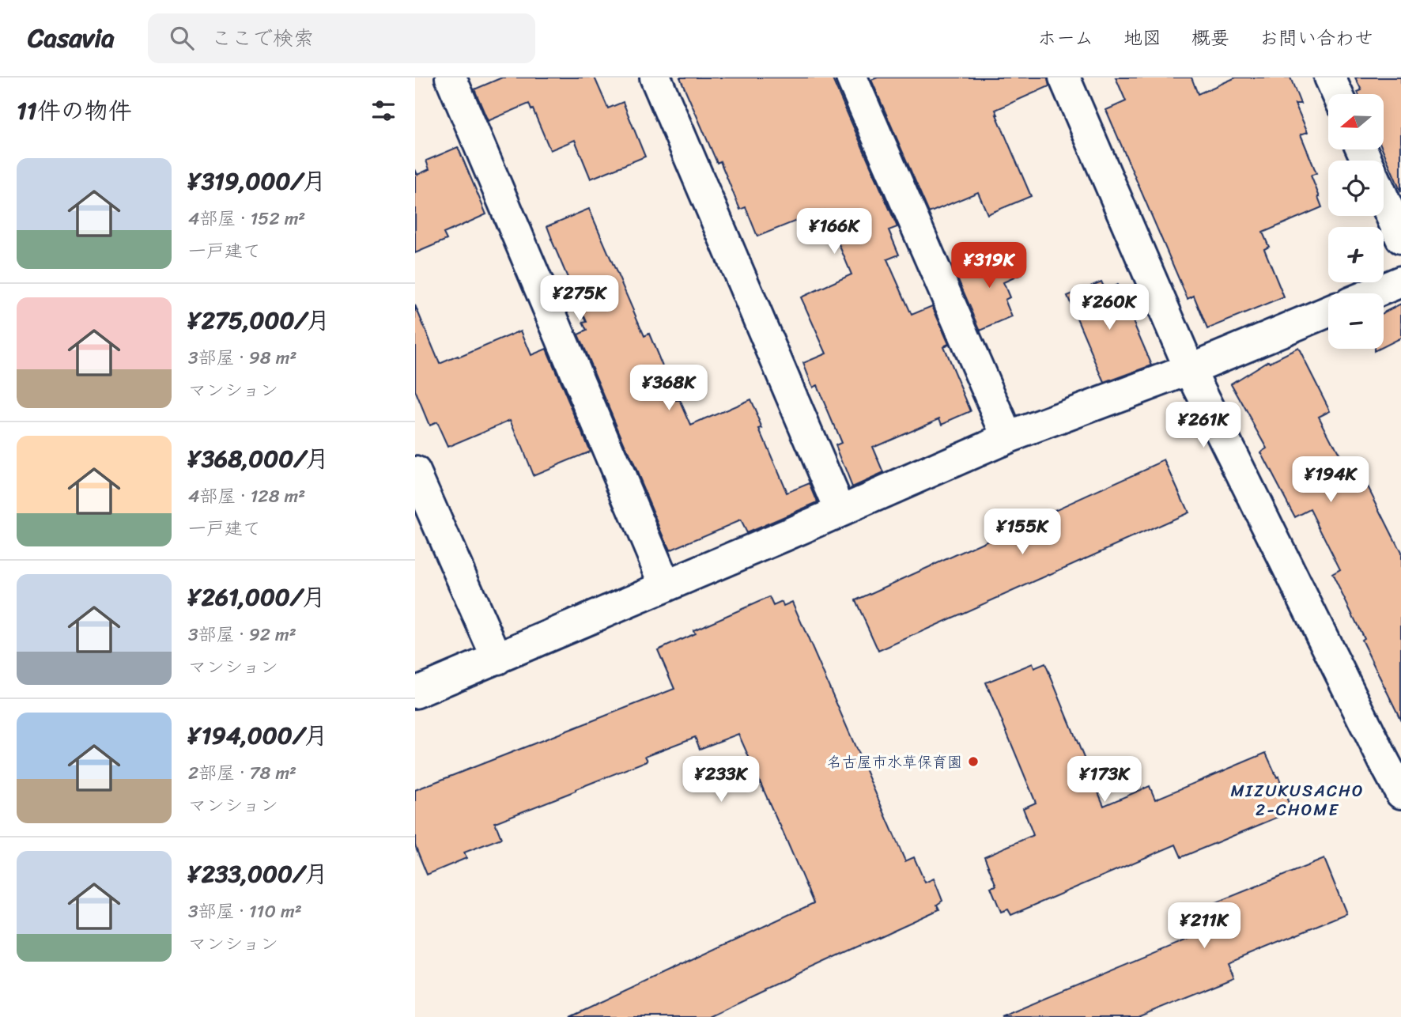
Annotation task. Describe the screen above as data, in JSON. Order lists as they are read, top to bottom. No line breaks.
{"districts":["MIZUKUSACHO 2-CHOME"],"places":["名古屋市水草保育園"],"north":"left","page":{"header":"Casavia","search":"ここで検索","nav":["ホーム","地図","概要","お問い合わせ"],"heading":"11件の物件","map_buttons":["+","−"],"list":[{"name":"¥319,000/月","note":"4部屋 · 152 m² · 一戸建て"},{"name":"¥275,000/月","note":"3部屋 · 98 m² · マンション"},{"name":"¥368,000/月","note":"4部屋 · 128 m² · 一戸建て"},{"name":"¥261,000/月","note":"3部屋 · 92 m² · マンション"},{"name":"¥194,000/月","note":"2部屋 · 78 m² · マンション"},{"name":"¥233,000/月","note":"3部屋 · 110 m² · マンション"}],"price":["¥166K","¥319K","¥275K","¥260K","¥368K","¥261K","¥194K","¥155K","¥233K","¥173K","¥211K"]}}
